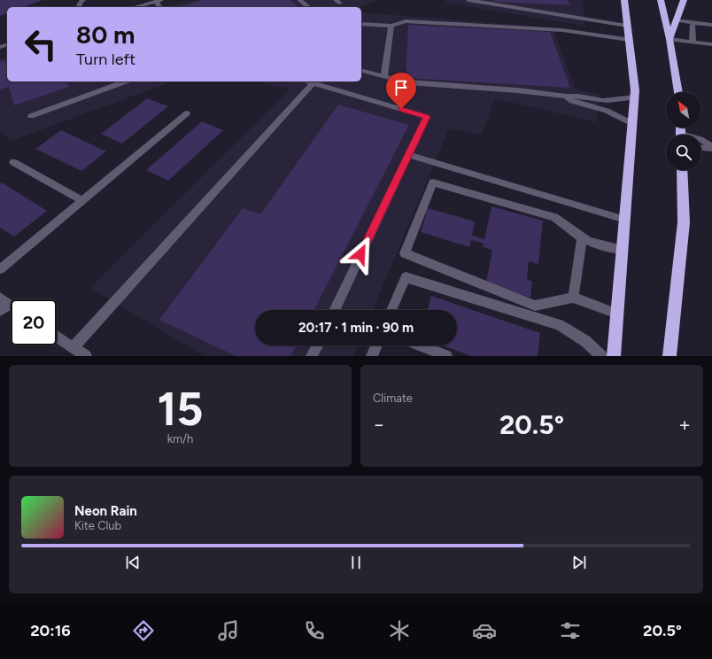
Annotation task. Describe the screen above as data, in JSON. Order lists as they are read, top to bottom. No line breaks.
{"north":"top left","page":{"turn":["80 m","Turn left"],"limit":"20","trip":"20:17 · 1 min · 90 m","tile":[["15","km/h"],"Climate"],"heat":["−","20.5°","+"],"song":["Neon Rain","Kite Club"],"tabs":["20:16","20.5°"]}}
